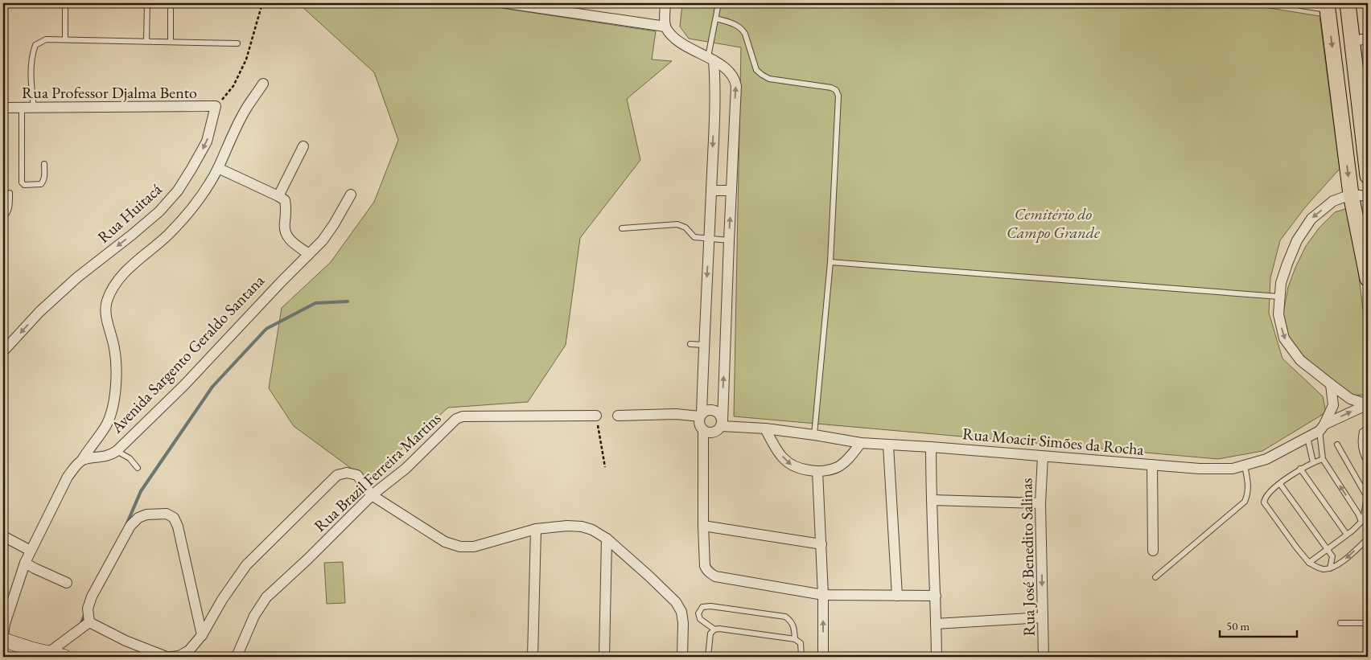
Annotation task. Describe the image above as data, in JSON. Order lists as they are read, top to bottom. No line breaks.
{"streets":{"street":["Rua Professor Djalma Bento","Rua Huitacá","Avenida Sargento Geraldo Santana","Rua Moacir Simões da Rocha","Rua Brazil Ferreira Martins","Rua José Benedito Salinas"]},"crossings":[["Rua Professor Djalma Bento","Rua Huitacá"],["Rua Moacir Simões da Rocha","Rua José Benedito Salinas"]],"one_way":["Rua José Benedito Salinas"],"parks":["Cemitério do Campo Grande"],"scale_bar":"50 m"}
